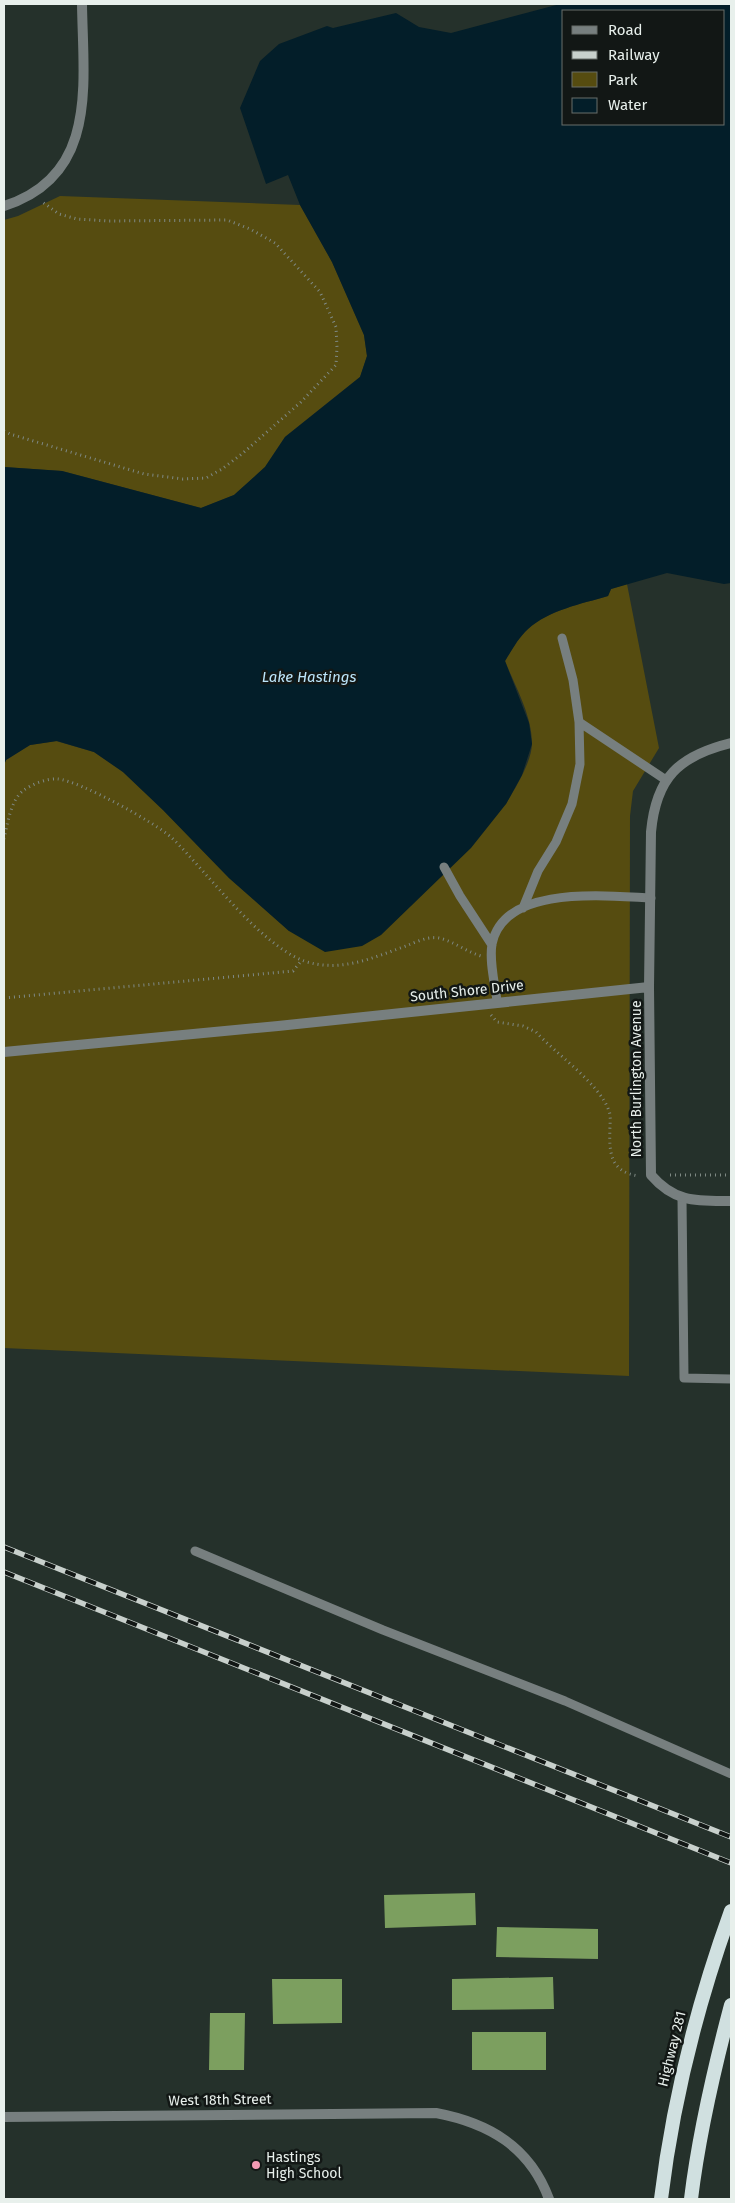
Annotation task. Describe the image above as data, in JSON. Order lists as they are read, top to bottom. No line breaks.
{"streets":{"highway":["Highway 281"],"street":["South Shore Drive","North Burlington Avenue","West 18th Street"]},"crossings":[["South Shore Drive","North Burlington Avenue"]],"water":["Lake Hastings"],"places":["Hastings High School"],"legend":["Road","Railway","Park","Water"]}
